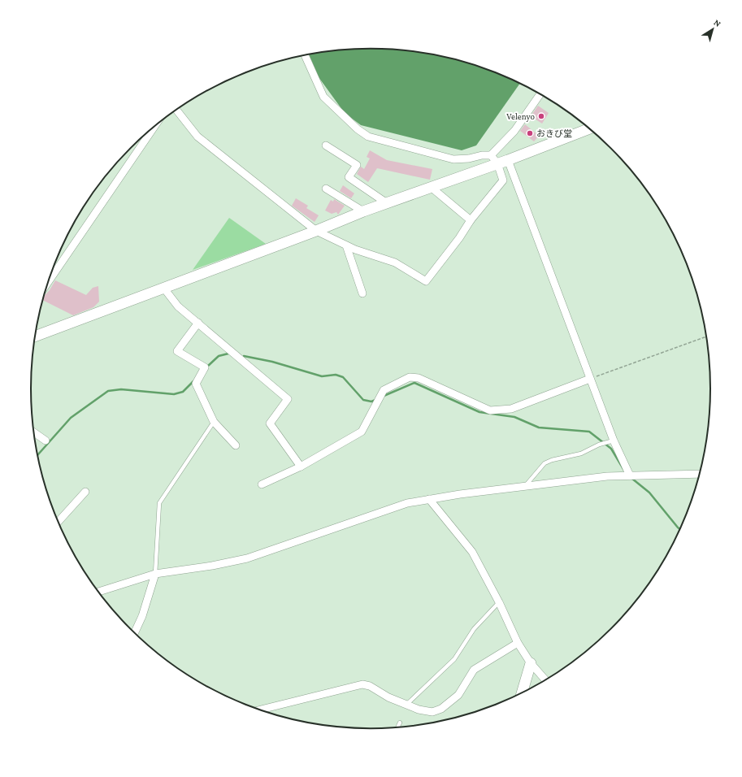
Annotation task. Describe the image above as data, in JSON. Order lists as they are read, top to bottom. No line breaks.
{"places":["Velenyo","おきび堂"],"north":"top right"}
